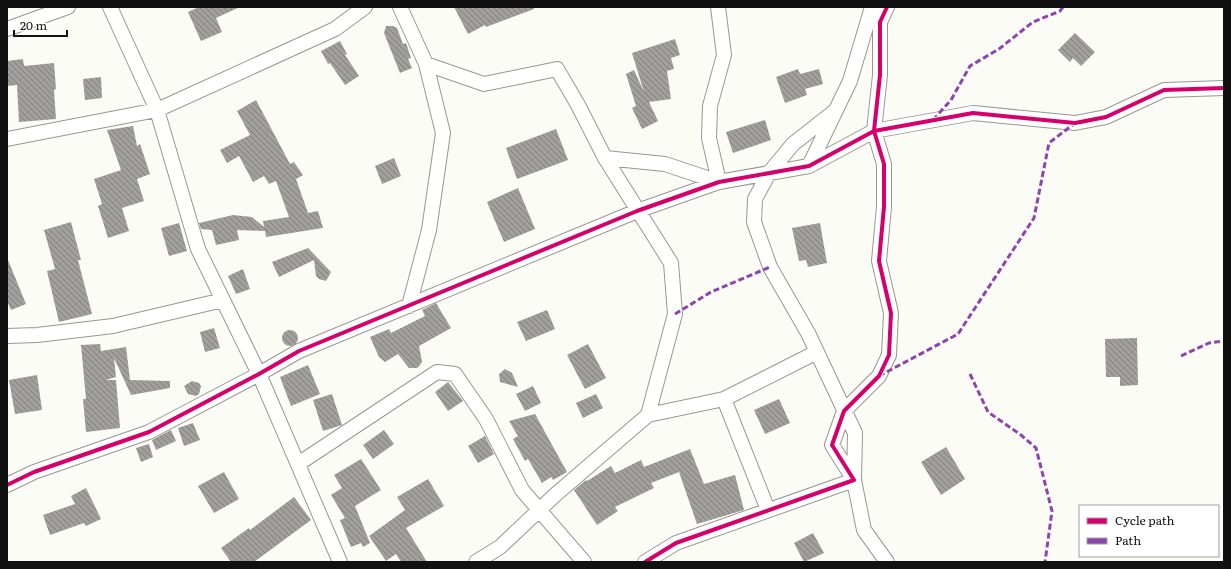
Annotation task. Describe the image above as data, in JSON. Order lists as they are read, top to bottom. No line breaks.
{"legend":["Cycle path","Path"],"scale_bar":"20 m"}
